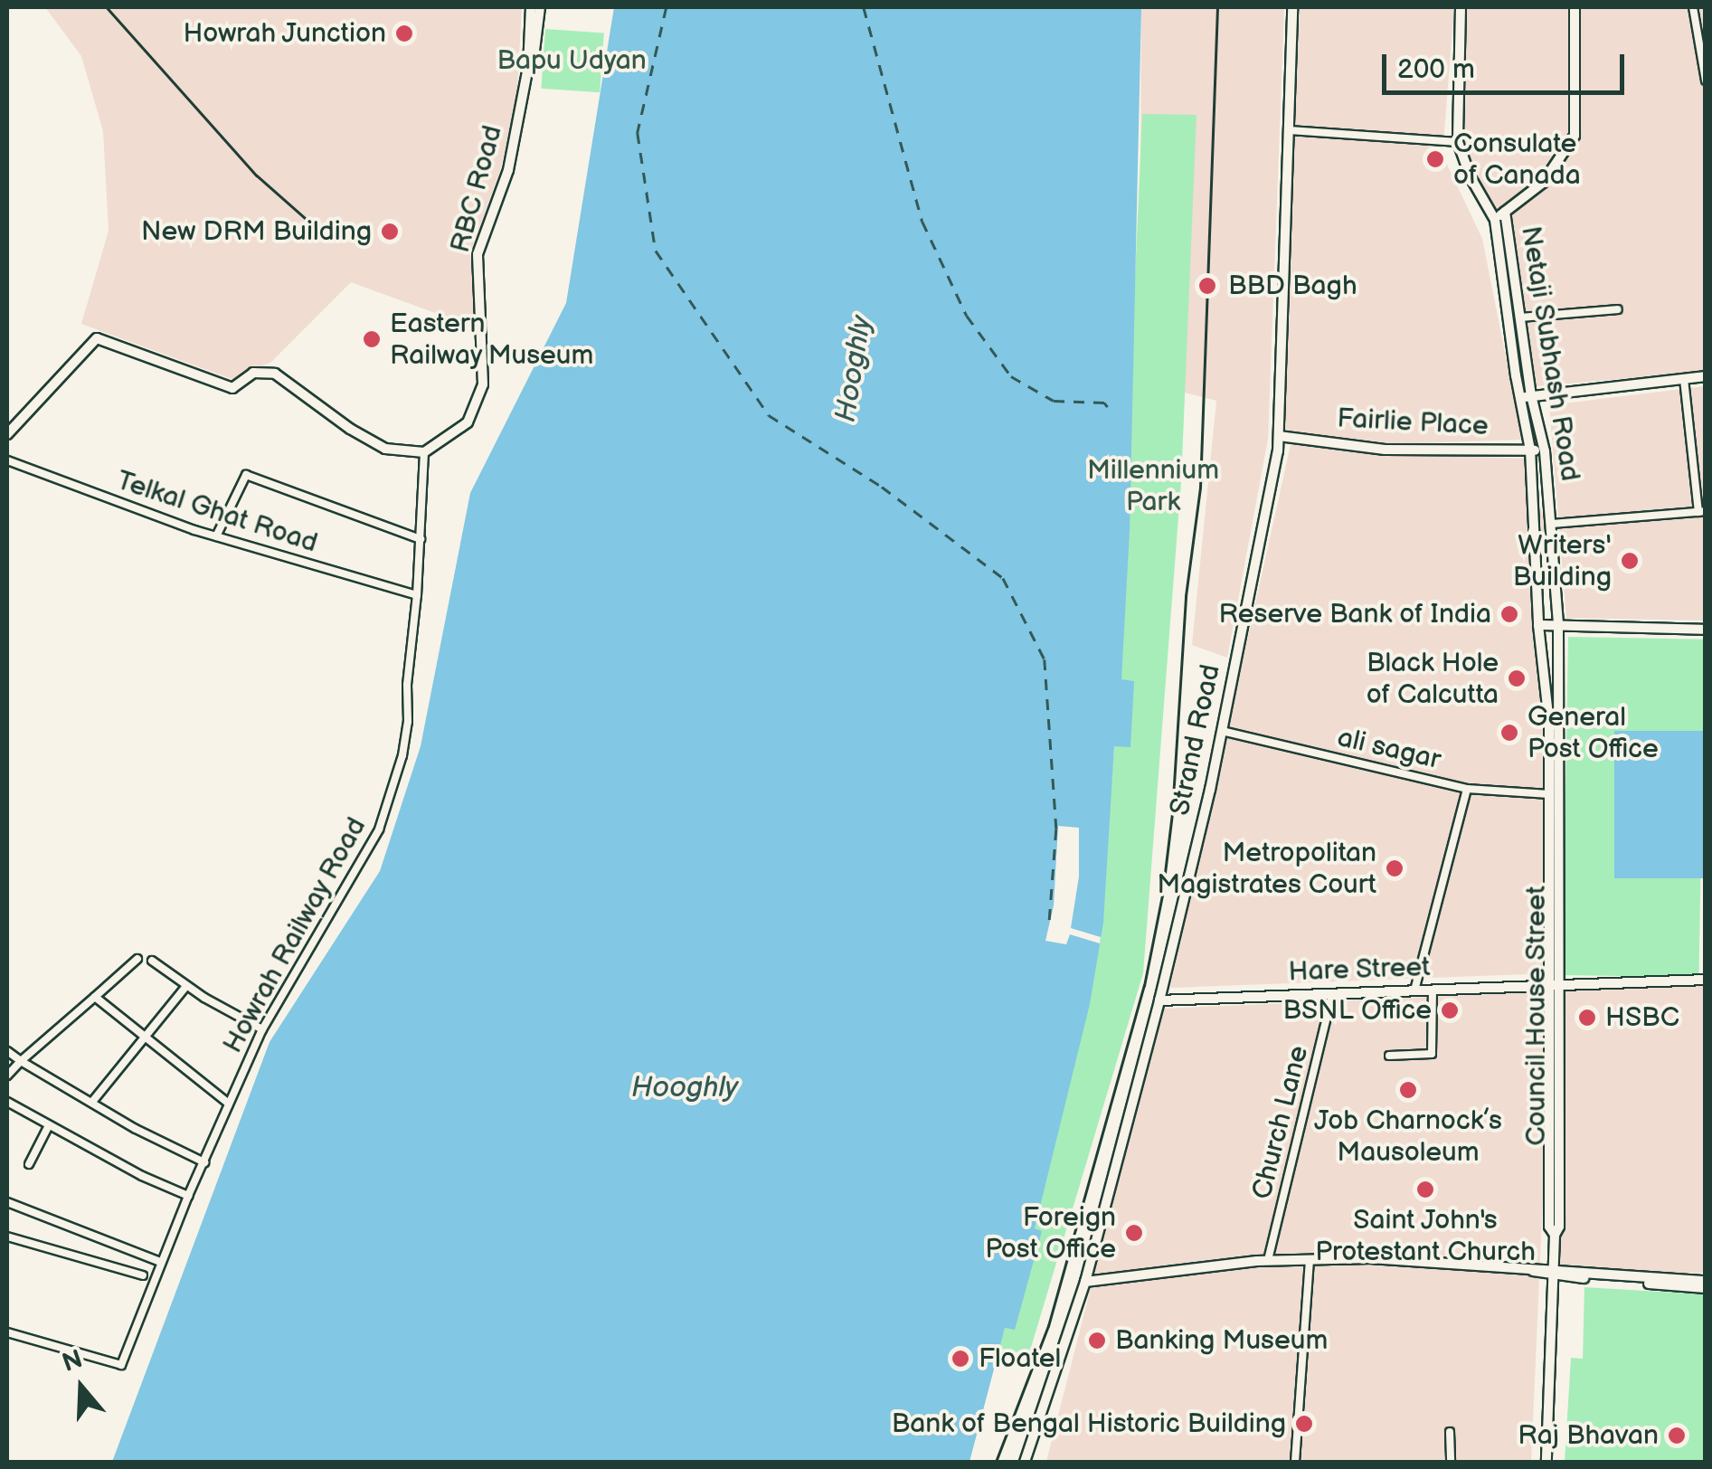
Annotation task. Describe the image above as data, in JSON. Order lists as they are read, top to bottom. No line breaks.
{"streets":{"main road":["RBC Road","Netaji Subhash Road","Fairlie Place","Strand Road","Hare Street","Council House Street"],"street":["Telkal Ghat Road","ali sagar","Howrah Railway Road","Church Lane"]},"crossings":[["RBC Road","Howrah Railway Road"],["Netaji Subhash Road","Fairlie Place"],["Netaji Subhash Road","ali sagar"],["Netaji Subhash Road","Council House Street"],["Fairlie Place","Strand Road"],["Telkal Ghat Road","Howrah Railway Road"],["Strand Road","ali sagar"],["Strand Road","Hare Street"],["ali sagar","Council House Street"],["Hare Street","Council House Street"],["Hare Street","Church Lane"]],"water":["Hooghly"],"parks":["Bapu Udyan","Millennium Park"],"places":["Howrah Junction","Consulate of Canada","New DRM Building","BBD Bagh","Eastern Railway Museum","Writers' Building","Reserve Bank of India","Black Hole of Calcutta","General Post Office","Metropolitan Magistrates Court","BSNL Office","HSBC","Job Charnock’s Mausoleum","Saint John's Protestant Church","Foreign Post Office","Banking Museum","Floatel","Bank of Bengal Historic Building","Raj Bhavan"],"scale_bar":"200 m","north":"top"}
